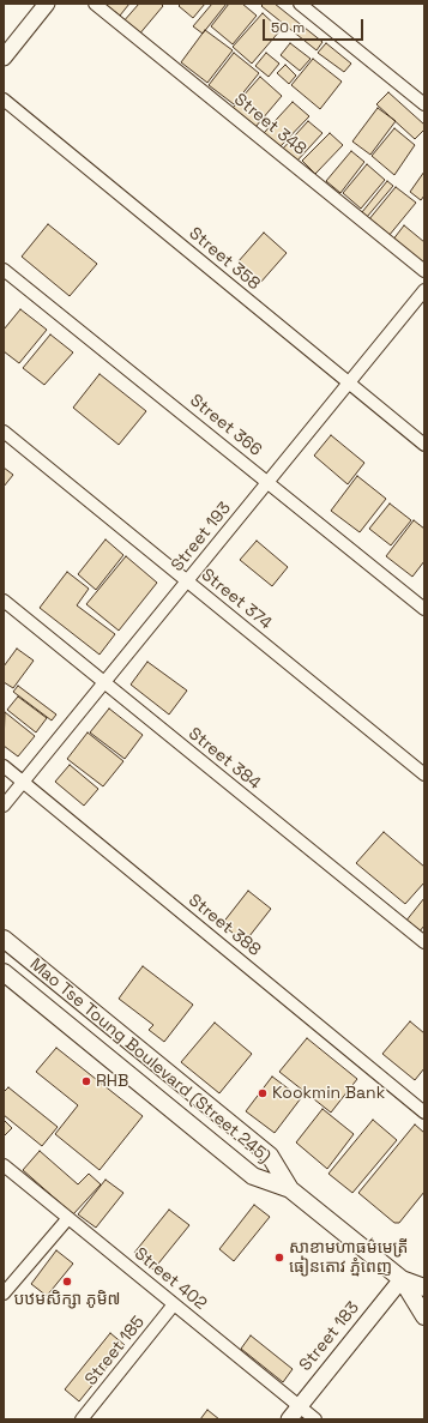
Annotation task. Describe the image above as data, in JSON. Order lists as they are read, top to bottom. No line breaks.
{"streets":{"main road":["Mao Tse Toung Boulevard (Street 245)"],"street":["Street 348","Street 358","Street 366","Street 193","Street 374","Street 384","Street 388","Street 402","Street 183","Street 185"]},"crossings":[["Street 358","Street 193"],["Street 366","Street 193"],["Street 193","Street 374"],["Street 193","Street 384"],["Street 193","Street 388"],["Mao Tse Toung Boulevard (Street 245)","Street 183"],["Street 402","Street 183"],["Street 402","Street 185"]],"places":["RHB","Kookmin Bank","សាខាមហាធម៌មេត្រី ធៀនតោវ ភ្នំពេញ","បឋមសិក្សា ភូមិ៧"],"scale_bar":"50 m"}
